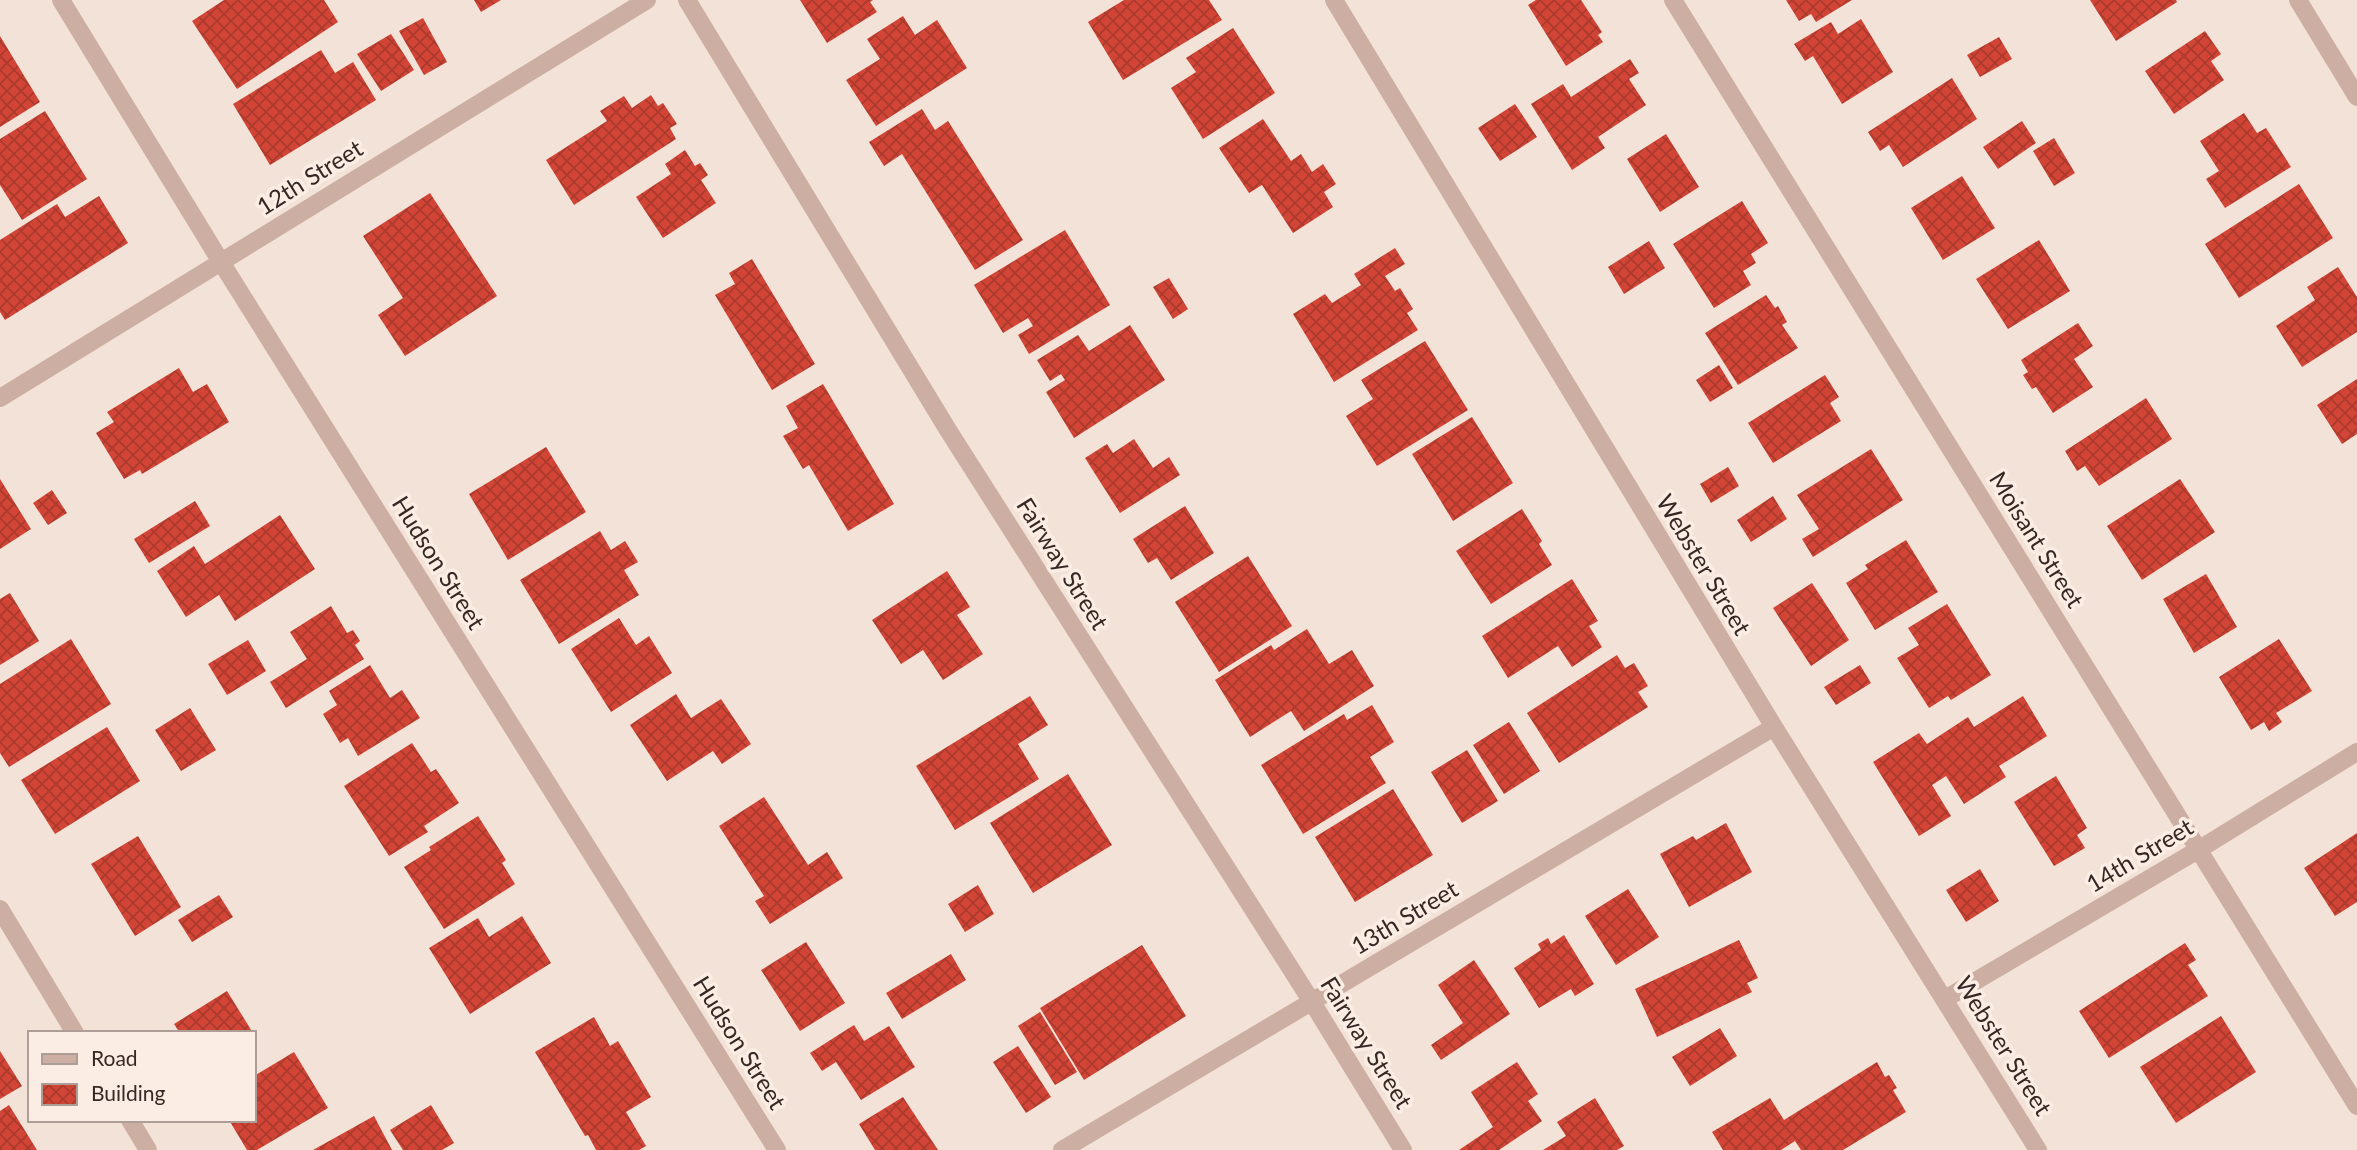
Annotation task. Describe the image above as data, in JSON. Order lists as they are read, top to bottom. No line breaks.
{"streets":{"street":["12th Street","Moisant Street","Hudson Street","Fairway Street","Webster Street","14th Street","13th Street"]},"crossings":[["12th Street","Hudson Street"],["Moisant Street","14th Street"],["Fairway Street","13th Street"],["Webster Street","14th Street"],["Webster Street","13th Street"]],"legend":["Road","Building"]}
